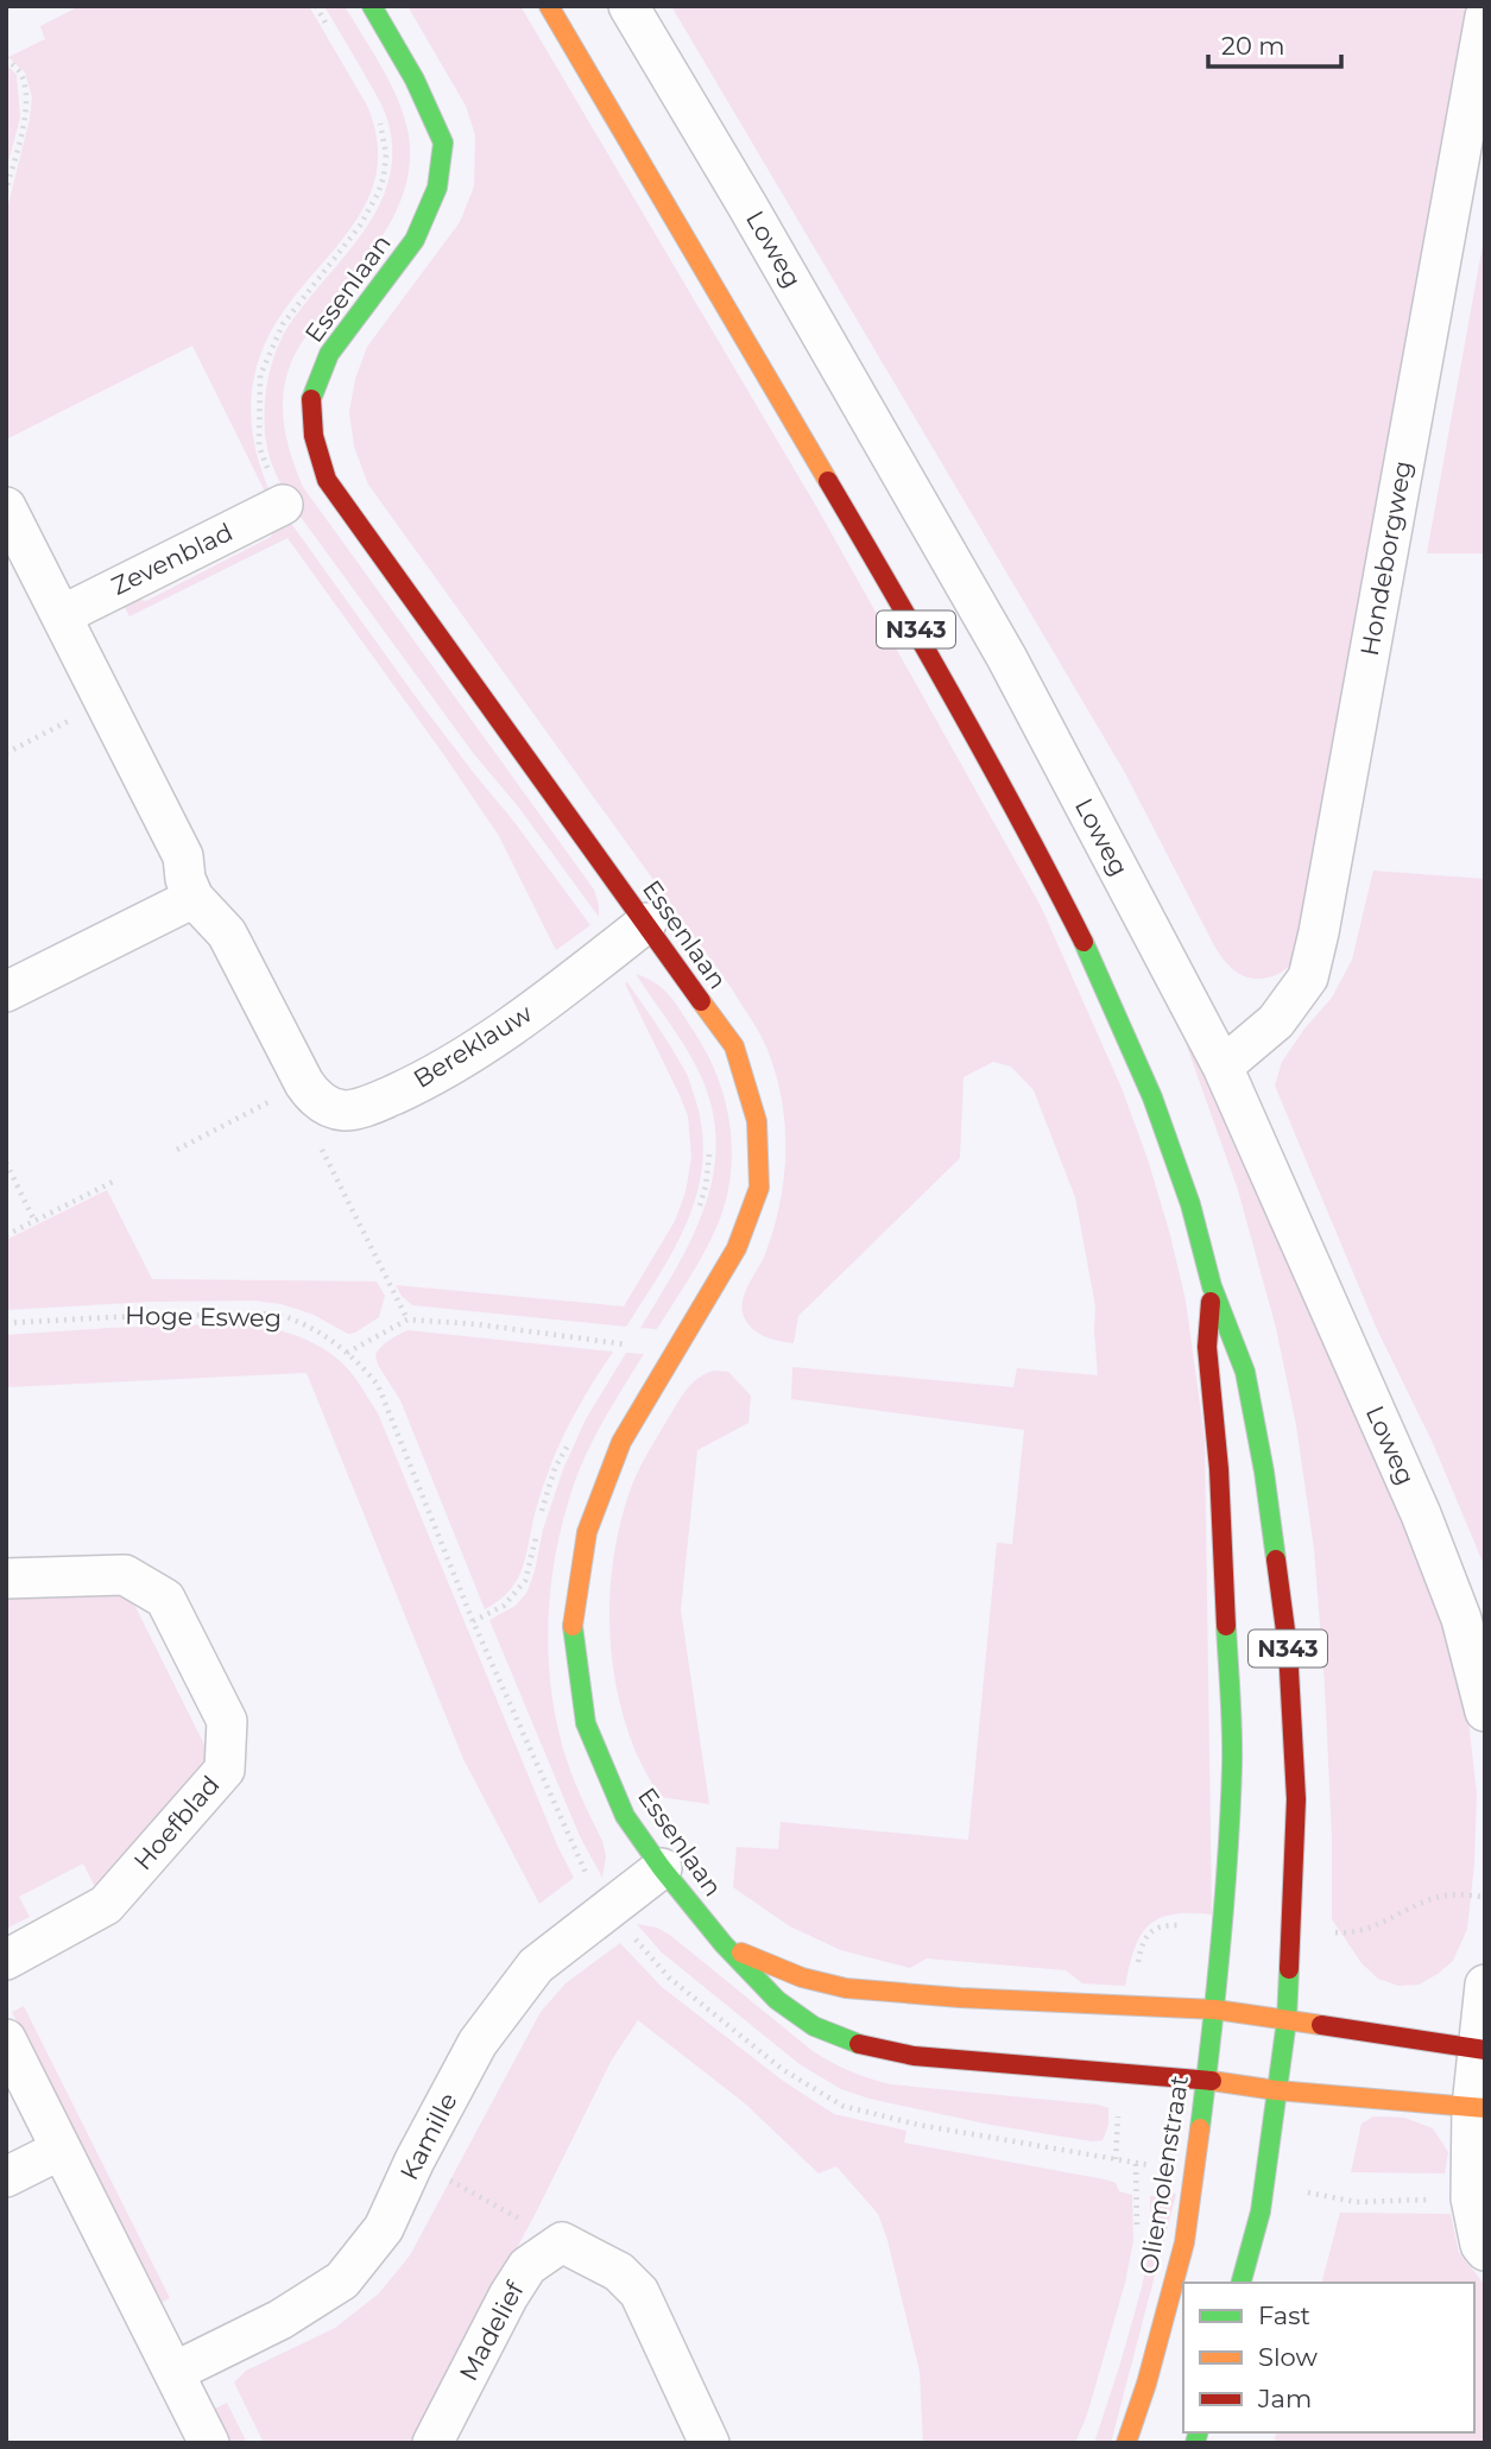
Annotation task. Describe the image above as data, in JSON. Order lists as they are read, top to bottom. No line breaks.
{"streets":{"main road":["Essenlaan","N343","Oliemolenstraat"],"street":["Loweg","Hondeborgweg","Zevenblad","Bereklauw","Hoefblad","Kamille","Madelief"],"path":["Hoge Esweg"]},"crossings":[["Loweg","Hondeborgweg"],["Essenlaan","N343"],["Essenlaan","Bereklauw"],["Essenlaan","Kamille"],["Essenlaan","Oliemolenstraat"],["N343","Oliemolenstraat"]],"legend":["Fast","Slow","Jam"],"scale_bar":"20 m"}
